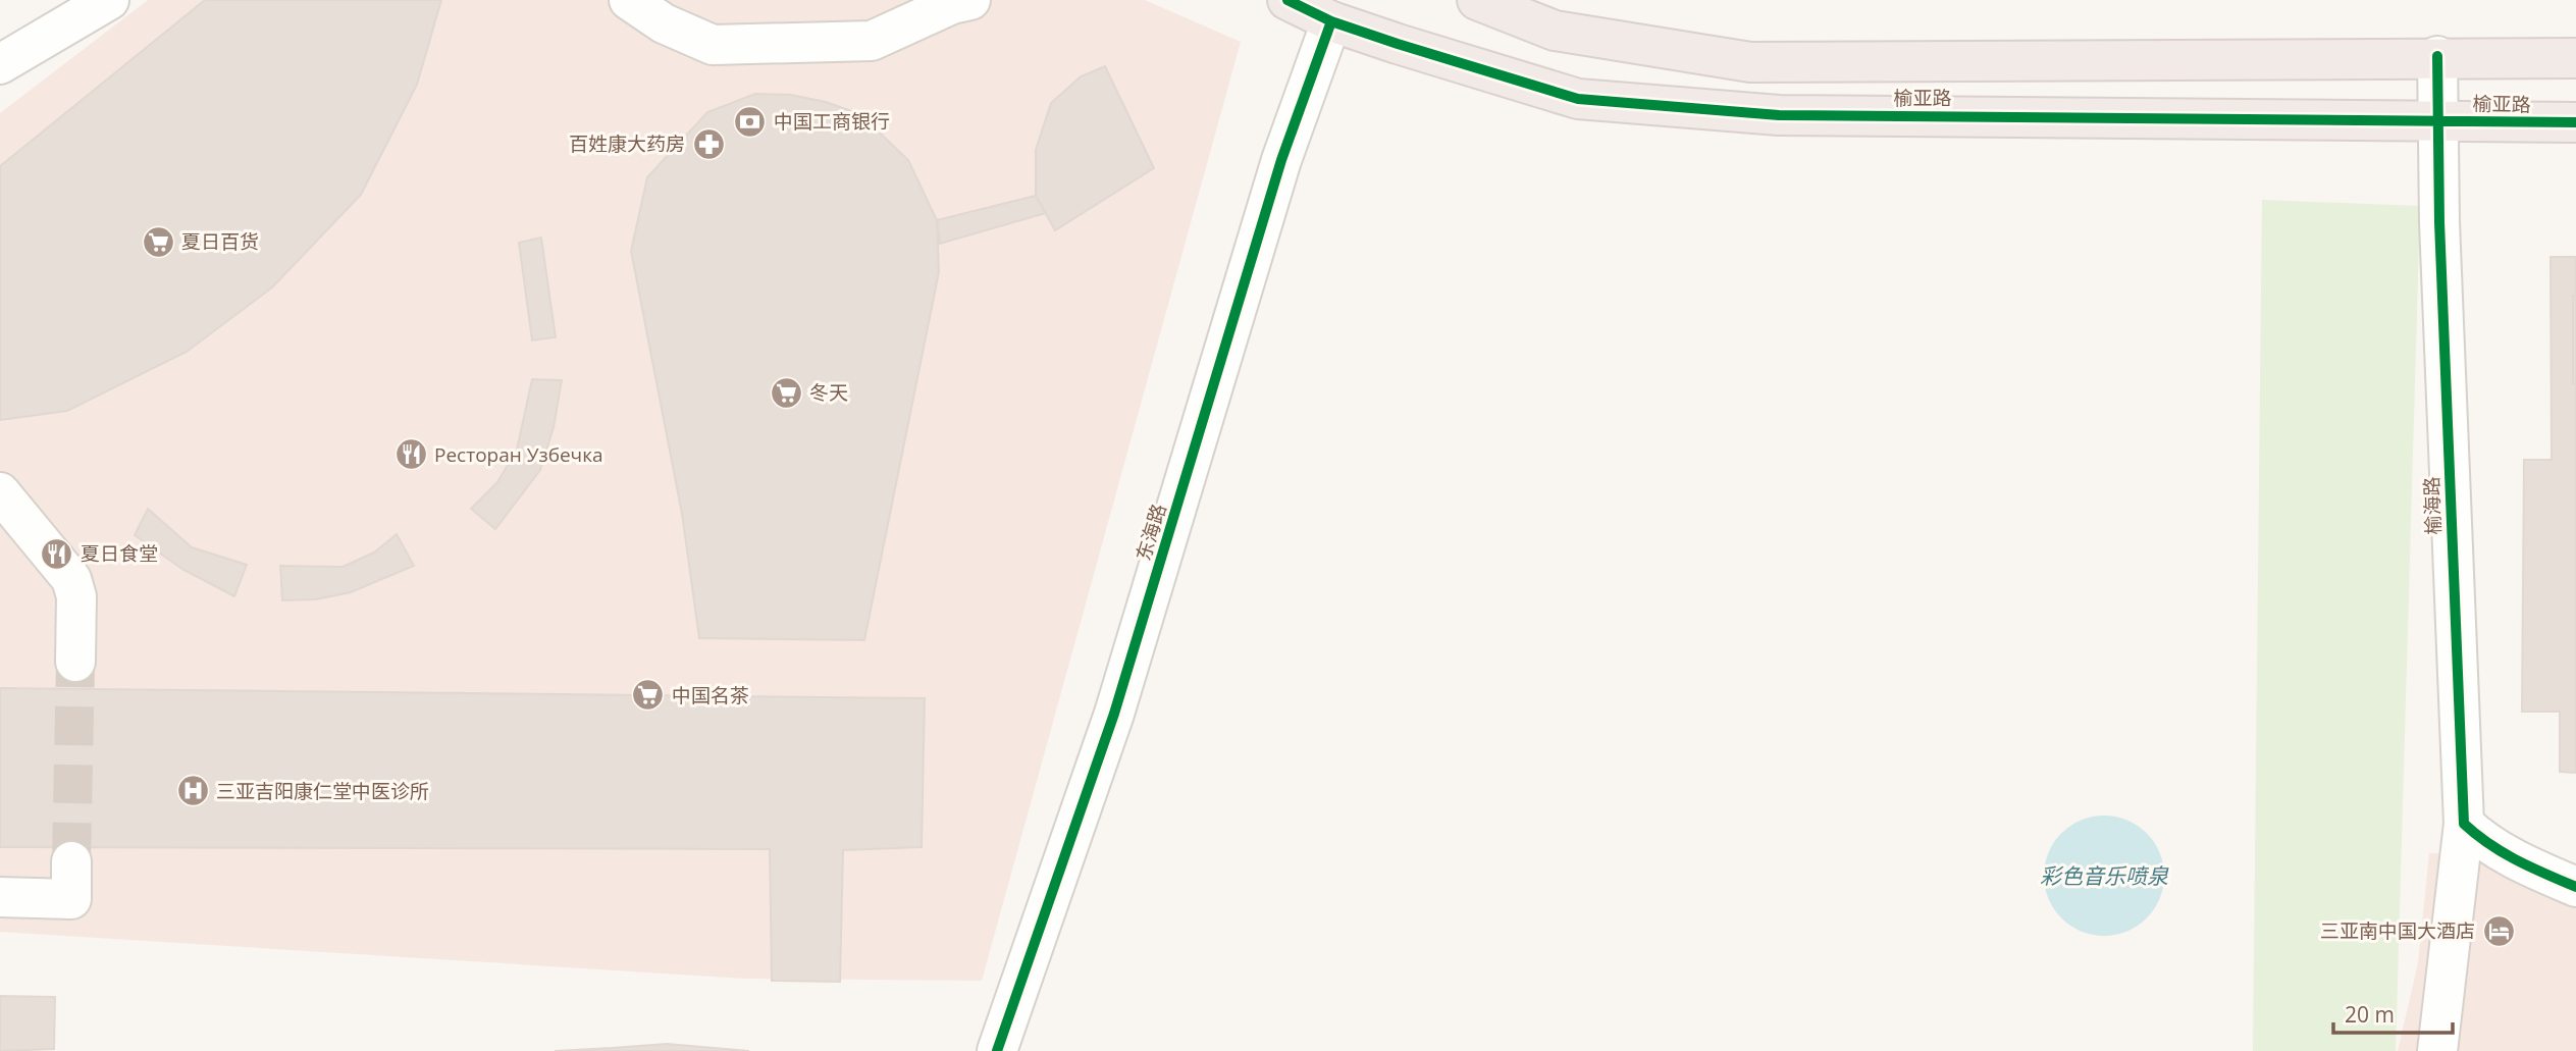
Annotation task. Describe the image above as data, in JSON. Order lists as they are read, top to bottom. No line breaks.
{"streets":{"highway":["榆亚路"],"street":["榆海路","东海路"]},"crossings":[["榆亚路","榆海路"],["榆亚路","东海路"]],"water":["彩色音乐喷泉"],"places":{"bank":["中国工商银行"],"pharmacy":["百姓康大药房"],"supermarket":["夏日百货","冬天","中国名茶"],"restaurant":["Ресторан Узбечка","夏日食堂"],"hospital":["三亚吉阳康仁堂中医诊所"],"hotel":["三亚南中国大酒店"]},"scale_bar":"20 m"}
